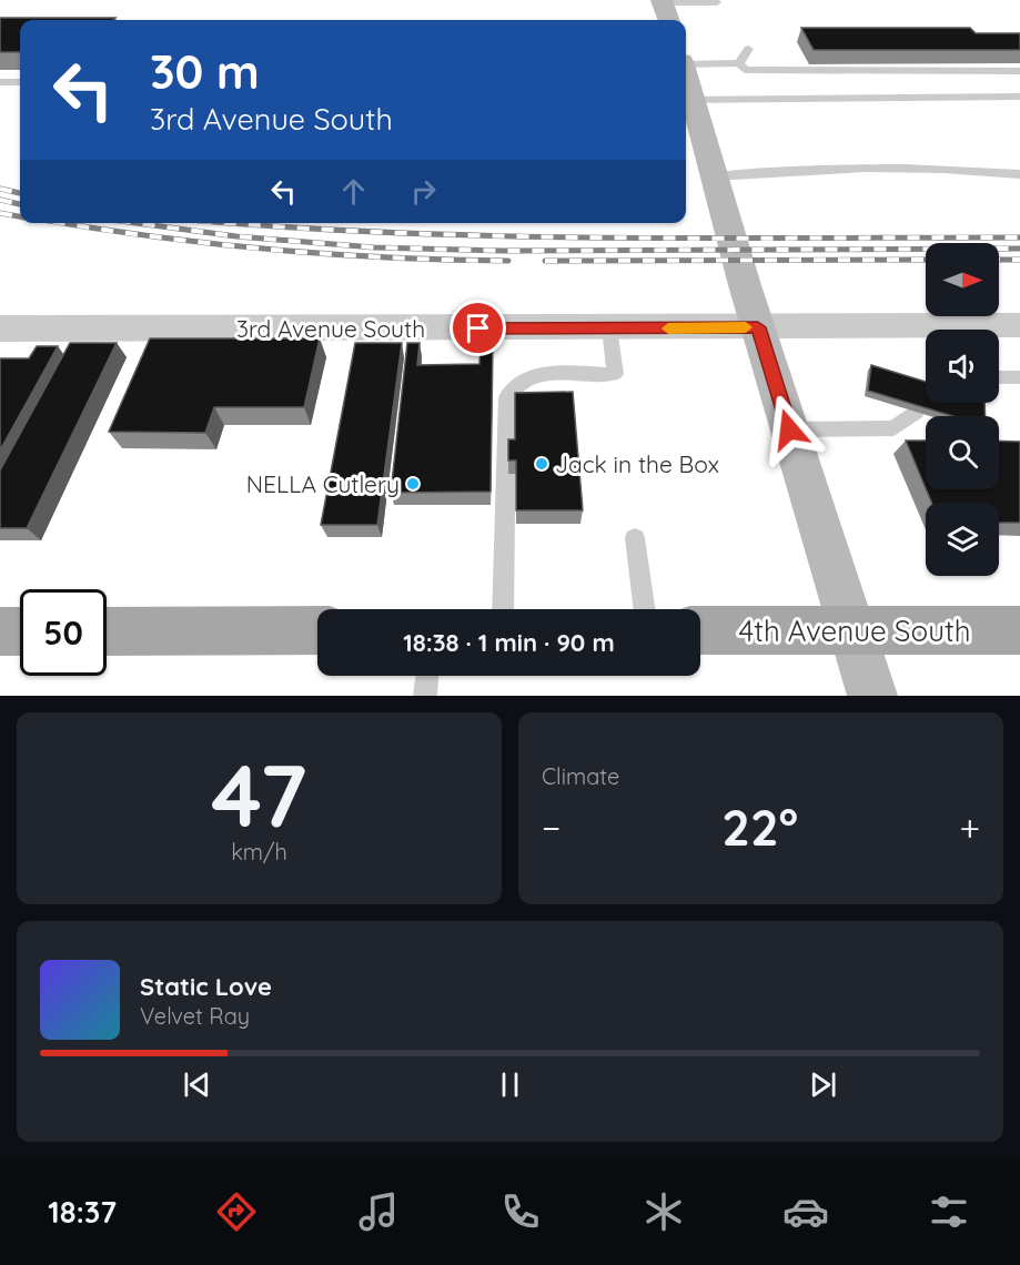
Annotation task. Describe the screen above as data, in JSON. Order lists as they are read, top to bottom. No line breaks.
{"streets":{"main road":["4th Avenue South"],"street":["3rd Avenue South"]},"places":["Jack in the Box","NELLA Cutlery"],"north":"right","page":{"turn":["30 m","3rd Avenue South"],"limit":"50","trip":"18:38 · 1 min · 90 m","tile":[["47","km/h"],"Climate"],"heat":["−","22°","+"],"song":["Static Love","Velvet Ray"],"tabs":"18:37"}}
